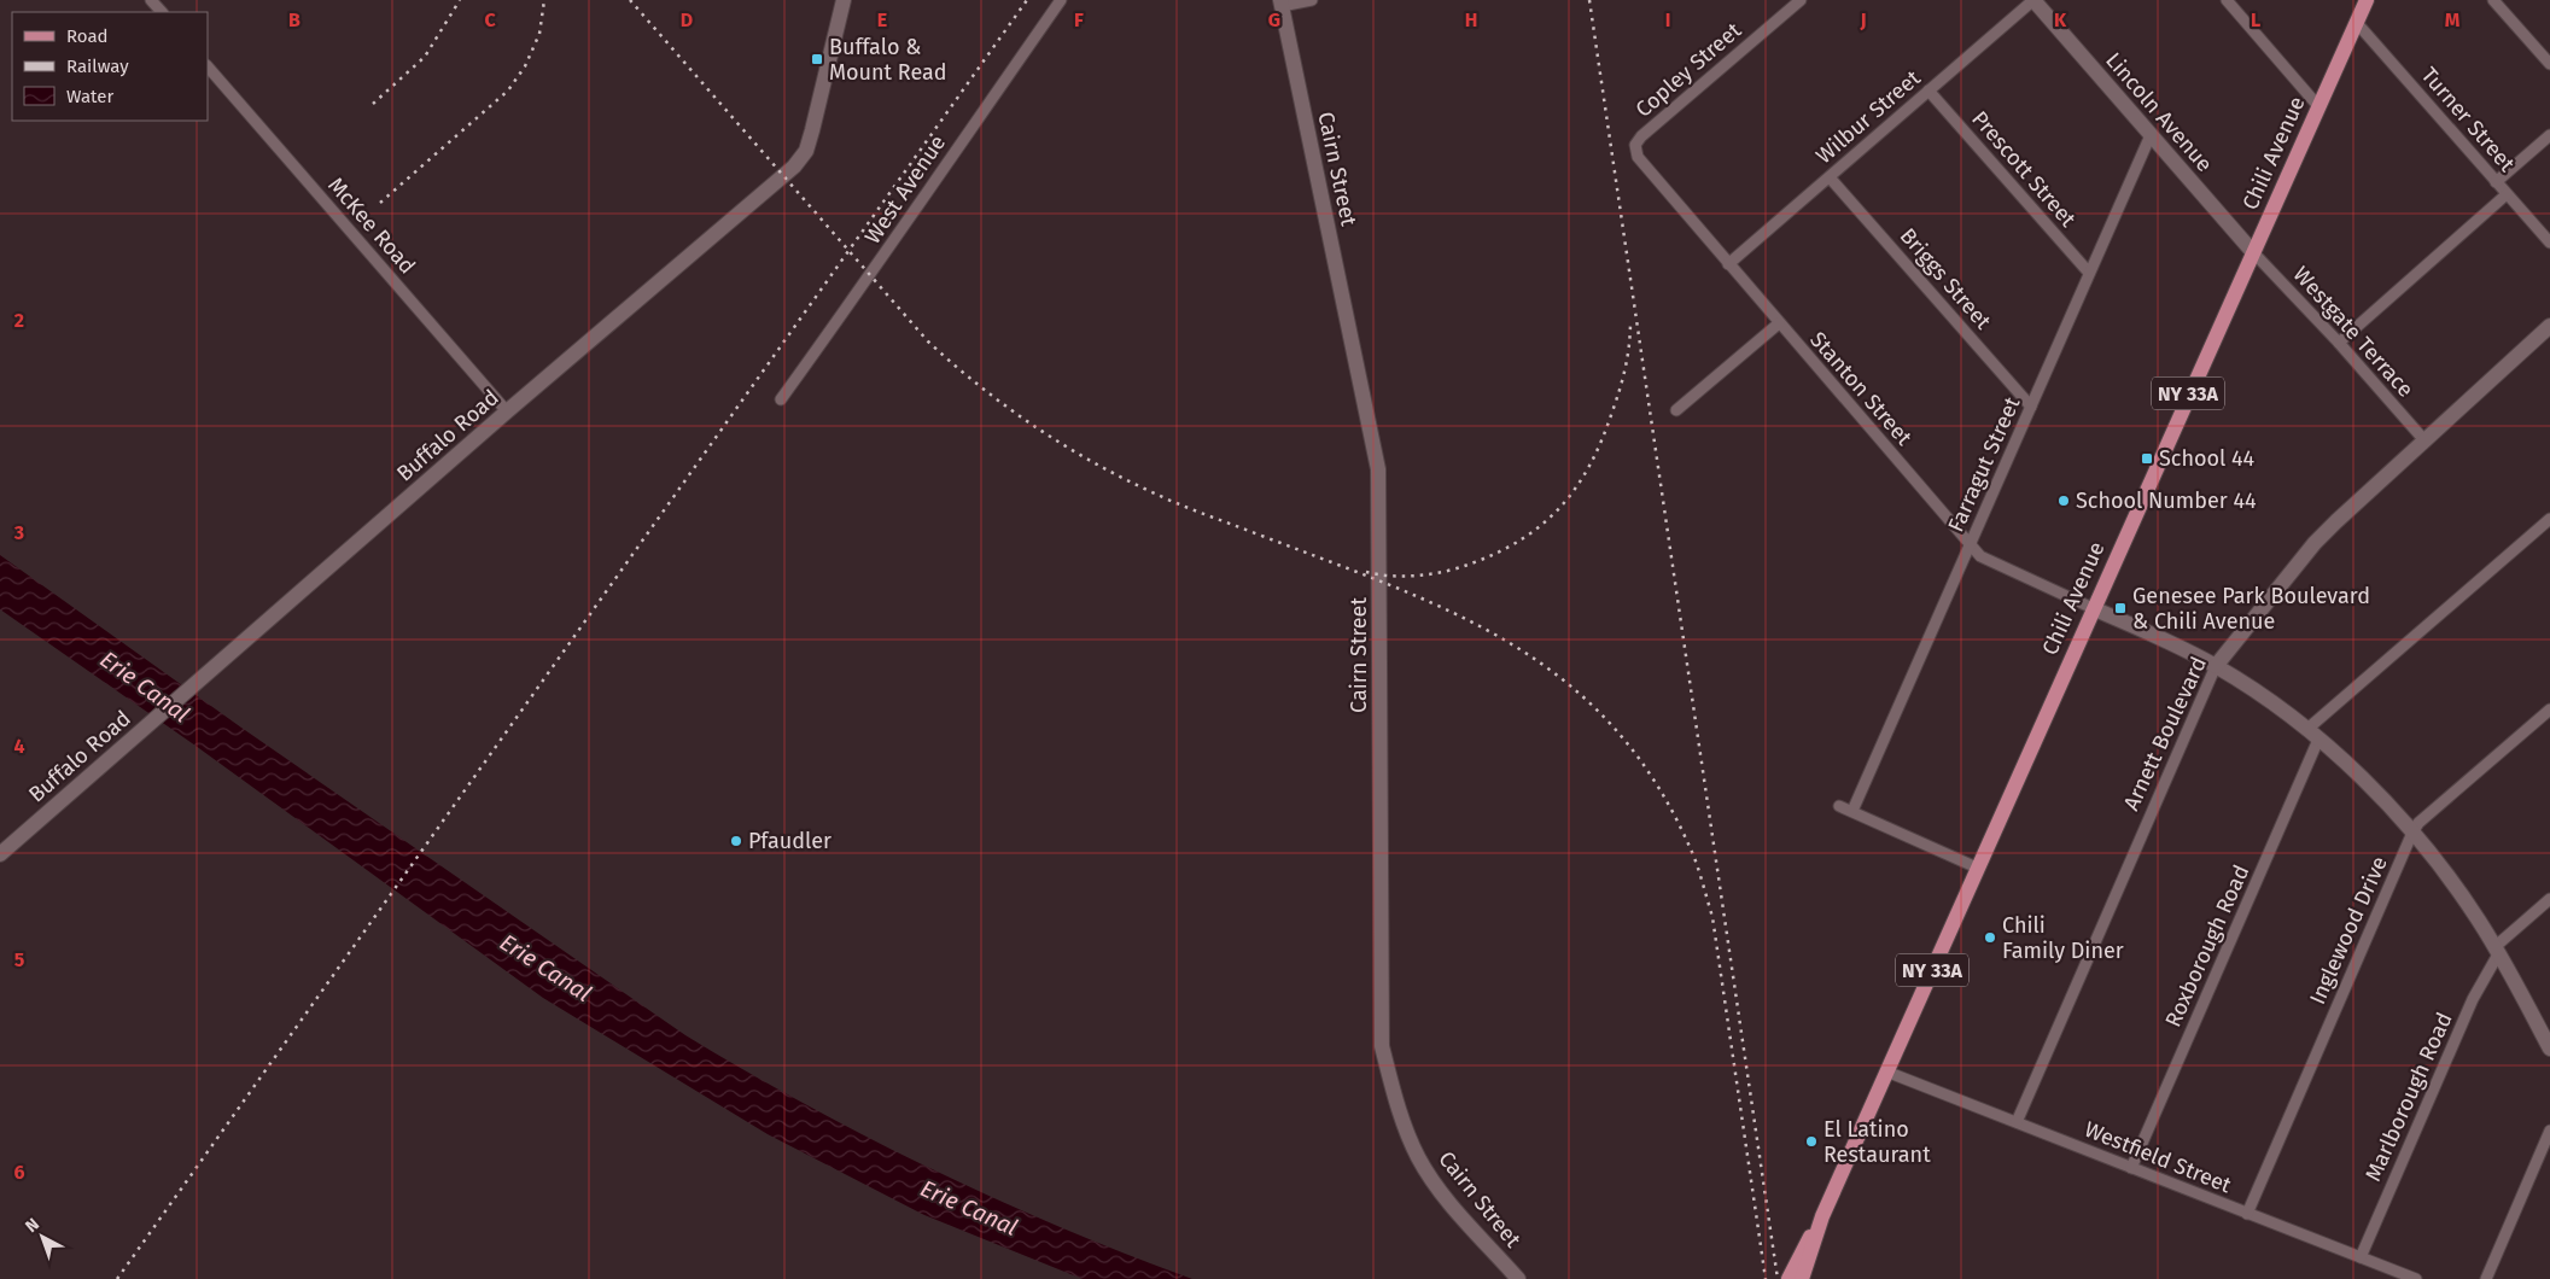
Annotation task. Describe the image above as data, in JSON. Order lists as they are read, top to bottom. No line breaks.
{"streets":{"main road":["Chili Avenue","NY 33A"],"street":["Copley Street","Lincoln Avenue","Wilbur Street","Turner Street","Cairn Street","Prescott Street","West Avenue","McKee Road","Briggs Street","Westgate Terrace","Stanton Street","Buffalo Road","Farragut Street","Arnett Boulevard","Inglewood Drive","Roxborough Road","Marlborough Road","Westfield Street"]},"crossings":[["Copley Street","Stanton Street"],["Lincoln Avenue","Wilbur Street"],["Lincoln Avenue","Chili Avenue"],["Lincoln Avenue","Westgate Terrace"],["Lincoln Avenue","Farragut Street"],["Wilbur Street","Prescott Street"],["Wilbur Street","Briggs Street"],["Wilbur Street","Stanton Street"],["Turner Street","Chili Avenue"],["Chili Avenue","Westgate Terrace"],["Chili Avenue","Stanton Street"],["Chili Avenue","Westfield Street"],["Prescott Street","Farragut Street"],["McKee Road","Buffalo Road"],["Briggs Street","Farragut Street"],["Westgate Terrace","Arnett Boulevard"],["Stanton Street","Farragut Street"],["Arnett Boulevard","Westfield Street"],["Inglewood Drive","Westfield Street"],["Roxborough Road","Westfield Street"],["Marlborough Road","Westfield Street"]],"water":["Erie Canal"],"places":{"transit":["Buffalo & Mount Read","School 44","Genesee Park Boulevard & Chili Avenue"],"other":["School Number 44","Pfaudler","Chili Family Diner","El Latino Restaurant"]},"legend":["Road","Railway","Water"],"north":"top left","grid":{"columns":["B","C","D","E","F","G","H","I","J","K","L","M"],"rows":["2","3","4","5","6"]}}
